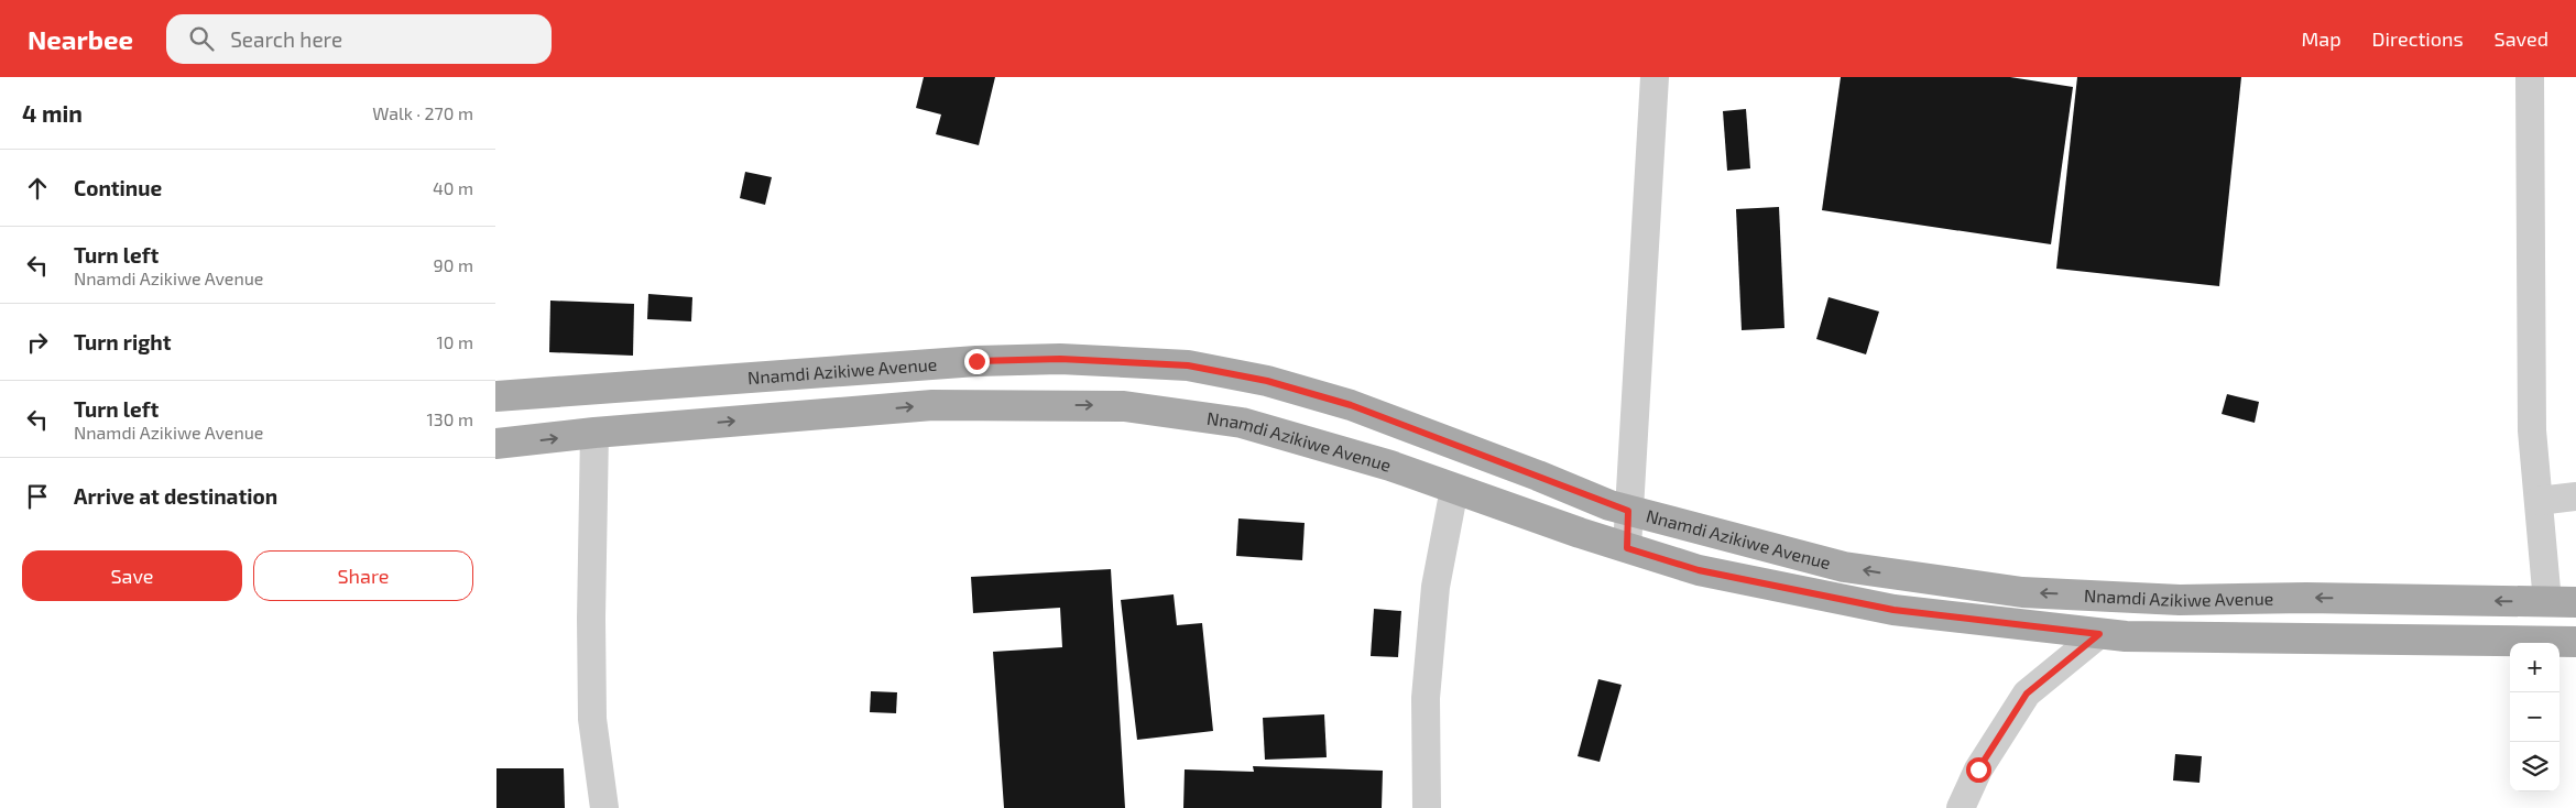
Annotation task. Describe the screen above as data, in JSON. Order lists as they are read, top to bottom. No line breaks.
{"streets":{"main road":["Nnamdi Azikiwe Avenue"]},"page":{"header":"Nearbee","search":"Search here","nav":["Map","Directions","Saved"],"heading":["4 min","Walk · 270 m"],"list":[["Continue","40 m"],["Turn left","Nnamdi Azikiwe Avenue","90 m"],["Turn right","10 m"],["Turn left","Nnamdi Azikiwe Avenue","130 m"],"Arrive at destination"],"buttons":["Save","Share"],"map_buttons":["+","−"]}}
